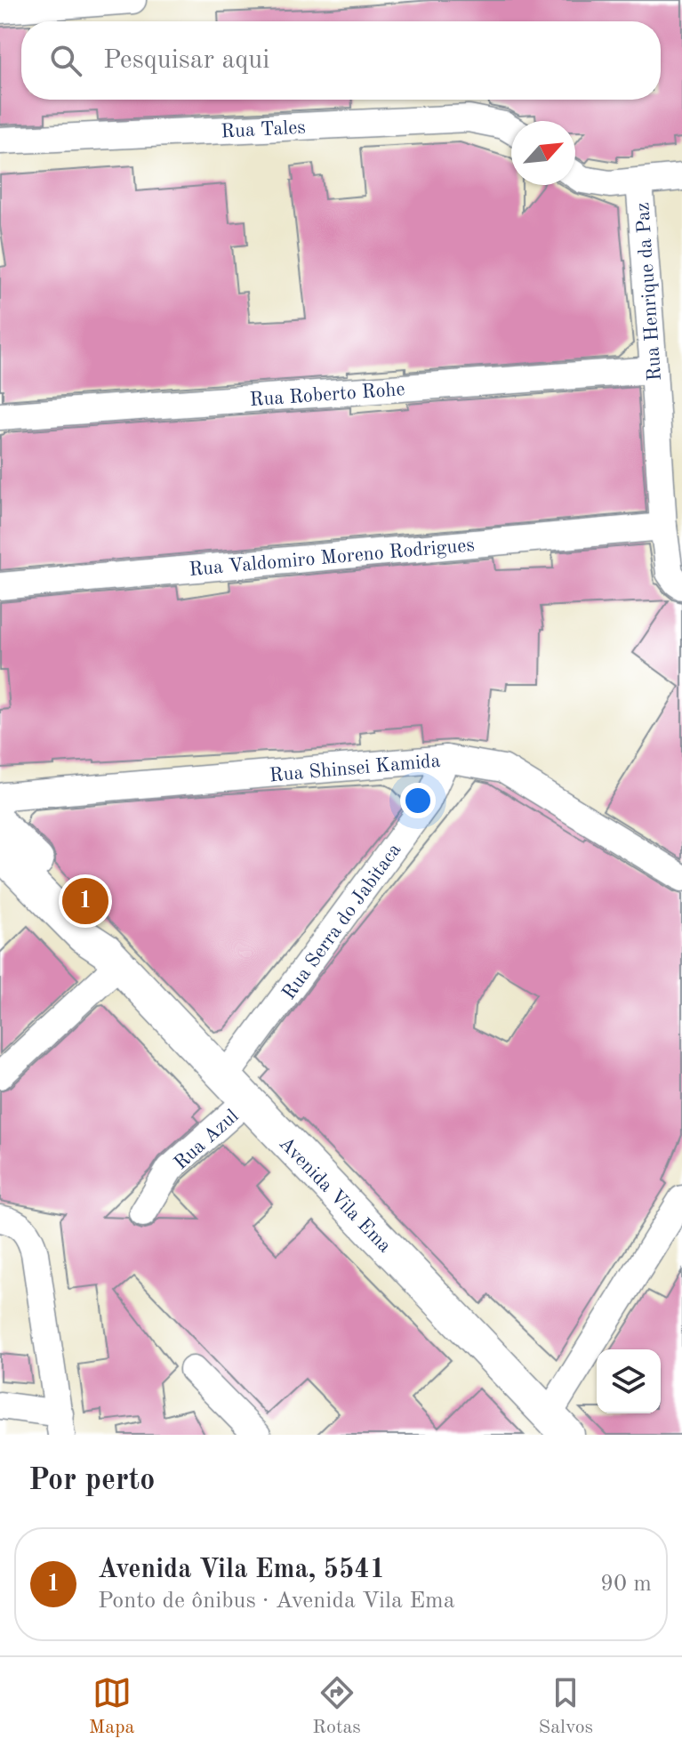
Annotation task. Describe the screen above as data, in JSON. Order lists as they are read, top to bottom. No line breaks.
{"streets":{"main road":["Avenida Vila Ema"],"street":["Rua Tales","Rua Henrique da Paz","Rua Roberto Rohe","Rua Valdomiro Moreno Rodrigues","Rua Shinsei Kamida","Rua Serra do Jabitaca","Rua Azul"]},"crossings":[["Rua Henrique da Paz","Rua Roberto Rohe"],["Rua Henrique da Paz","Rua Valdomiro Moreno Rodrigues"],["Rua Shinsei Kamida","Rua Serra do Jabitaca"],["Rua Serra do Jabitaca","Rua Azul"],["Rua Serra do Jabitaca","Avenida Vila Ema"],["Rua Azul","Avenida Vila Ema"]],"north":"top right","page":{"search":"Pesquisar aqui","pins":"1","heading":"Por perto","list":[{"mark":"1","name":"Avenida Vila Ema, 5541","note":"Ponto de ônibus · Avenida Vila Ema","value":"90 m"}],"nav":["Mapa","Rotas","Salvos"]}}
